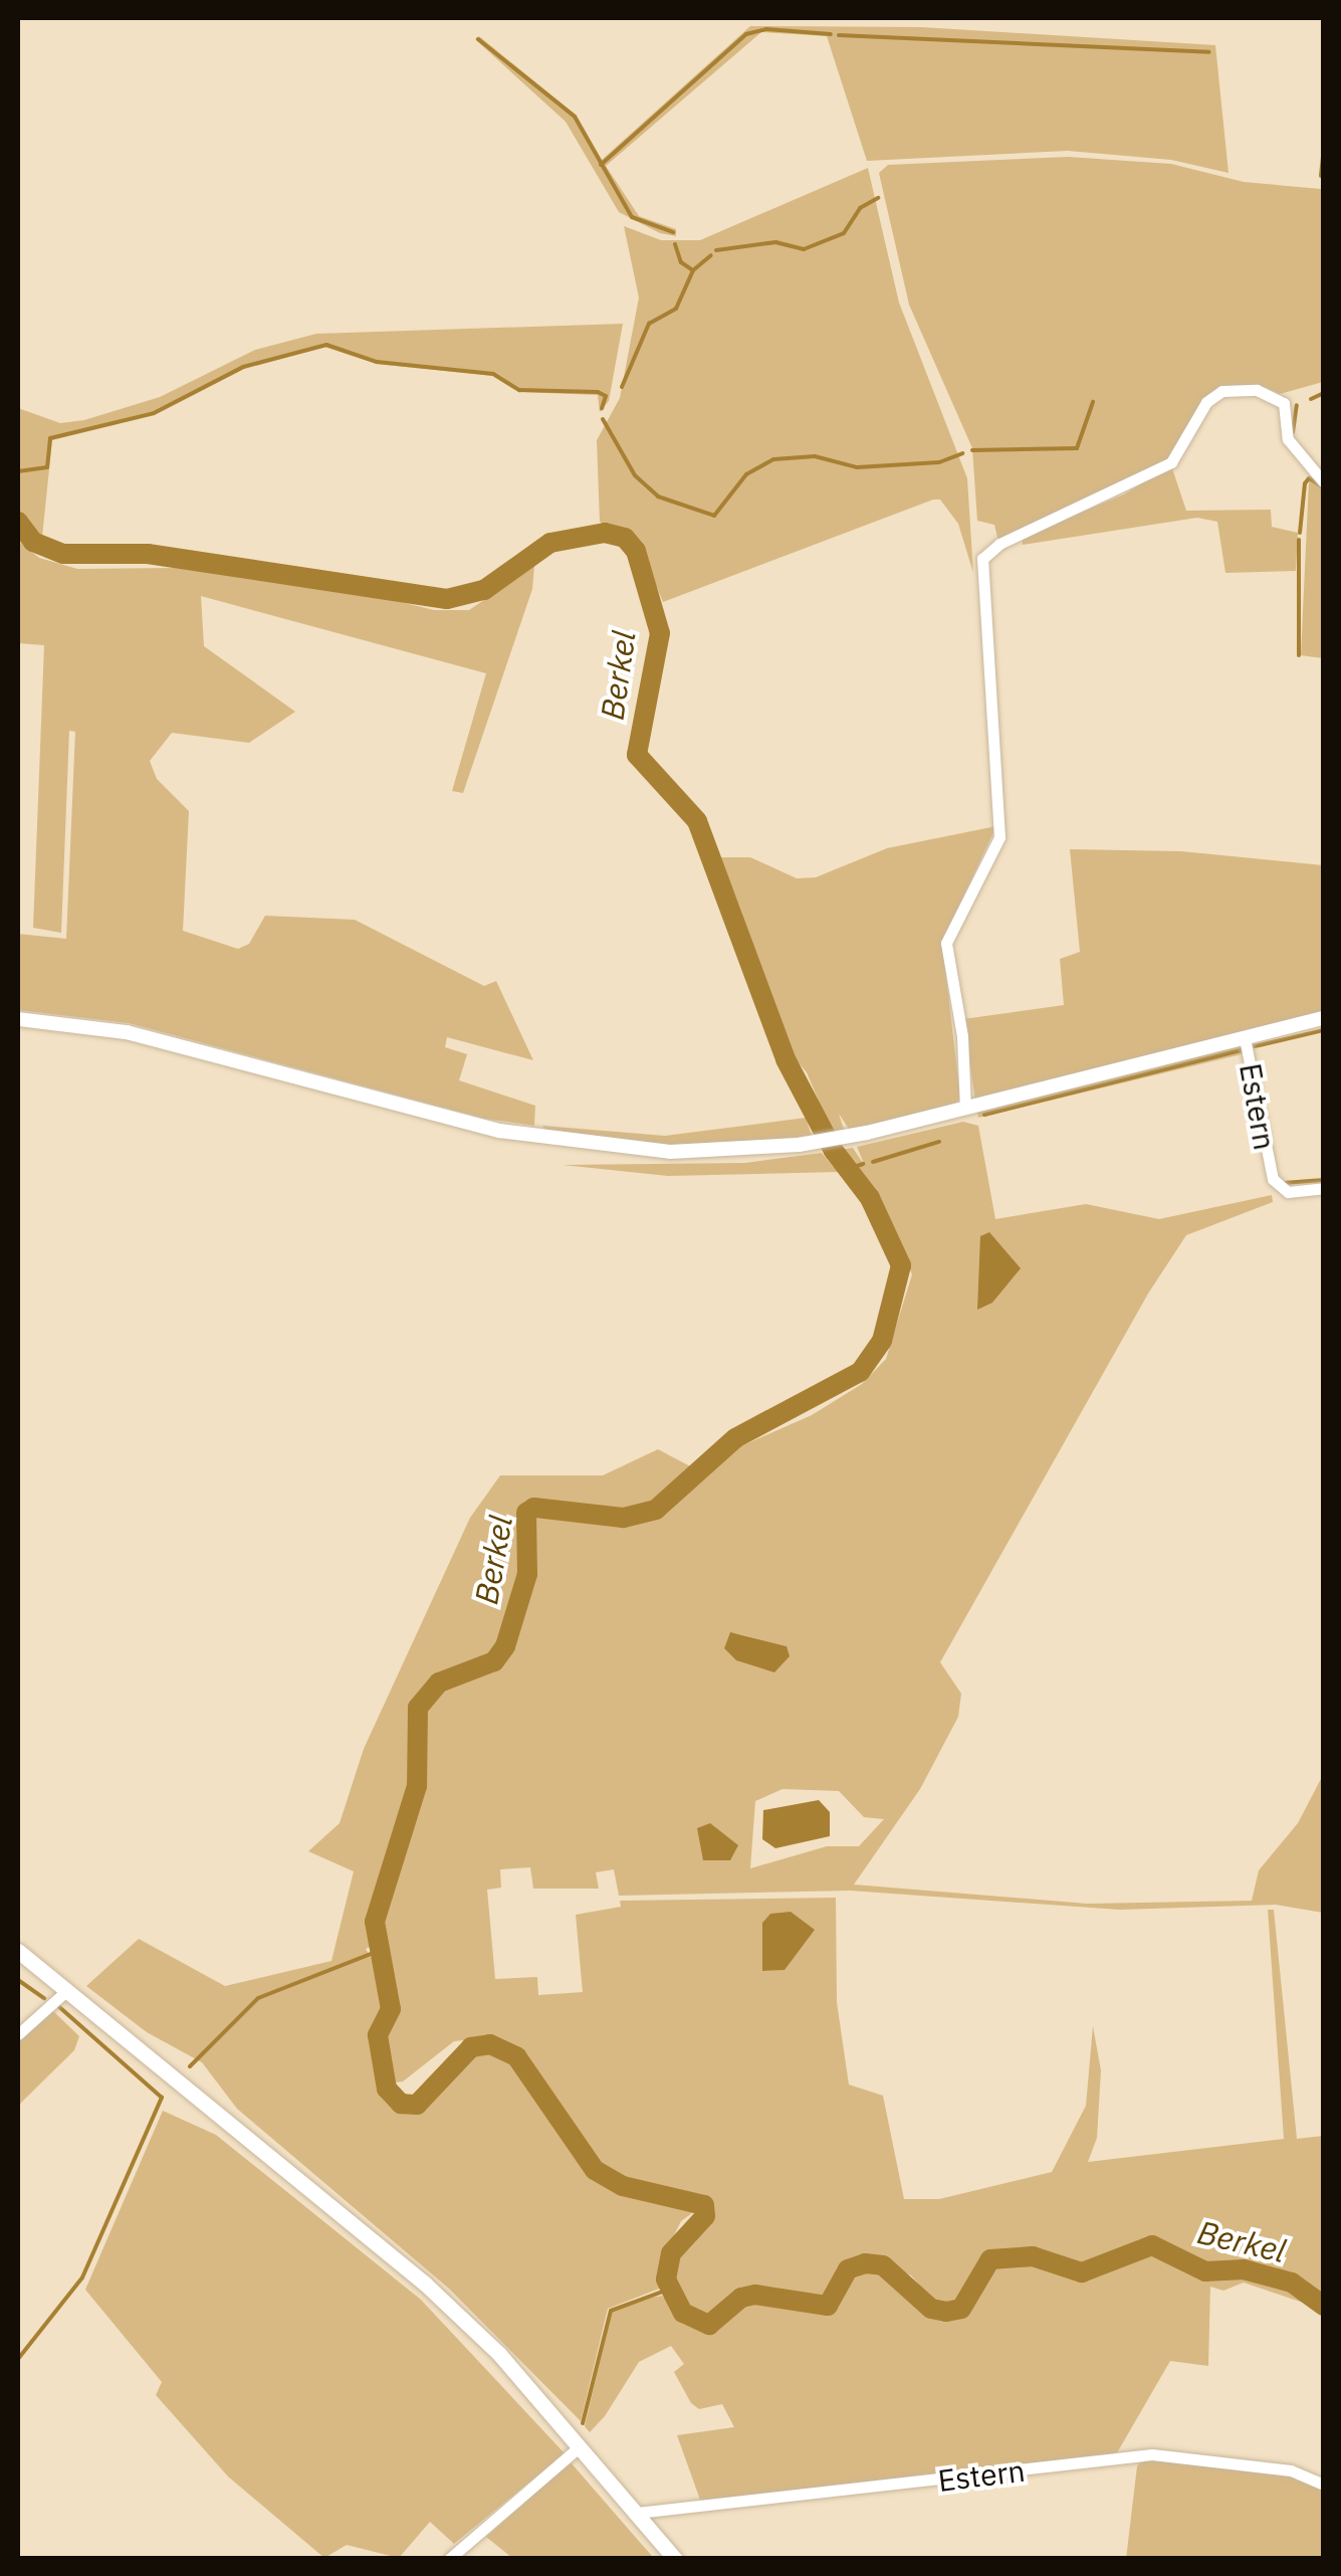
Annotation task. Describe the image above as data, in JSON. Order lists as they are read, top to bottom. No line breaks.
{"streets":{"street":["Estern"]},"water":["Berkel"]}
